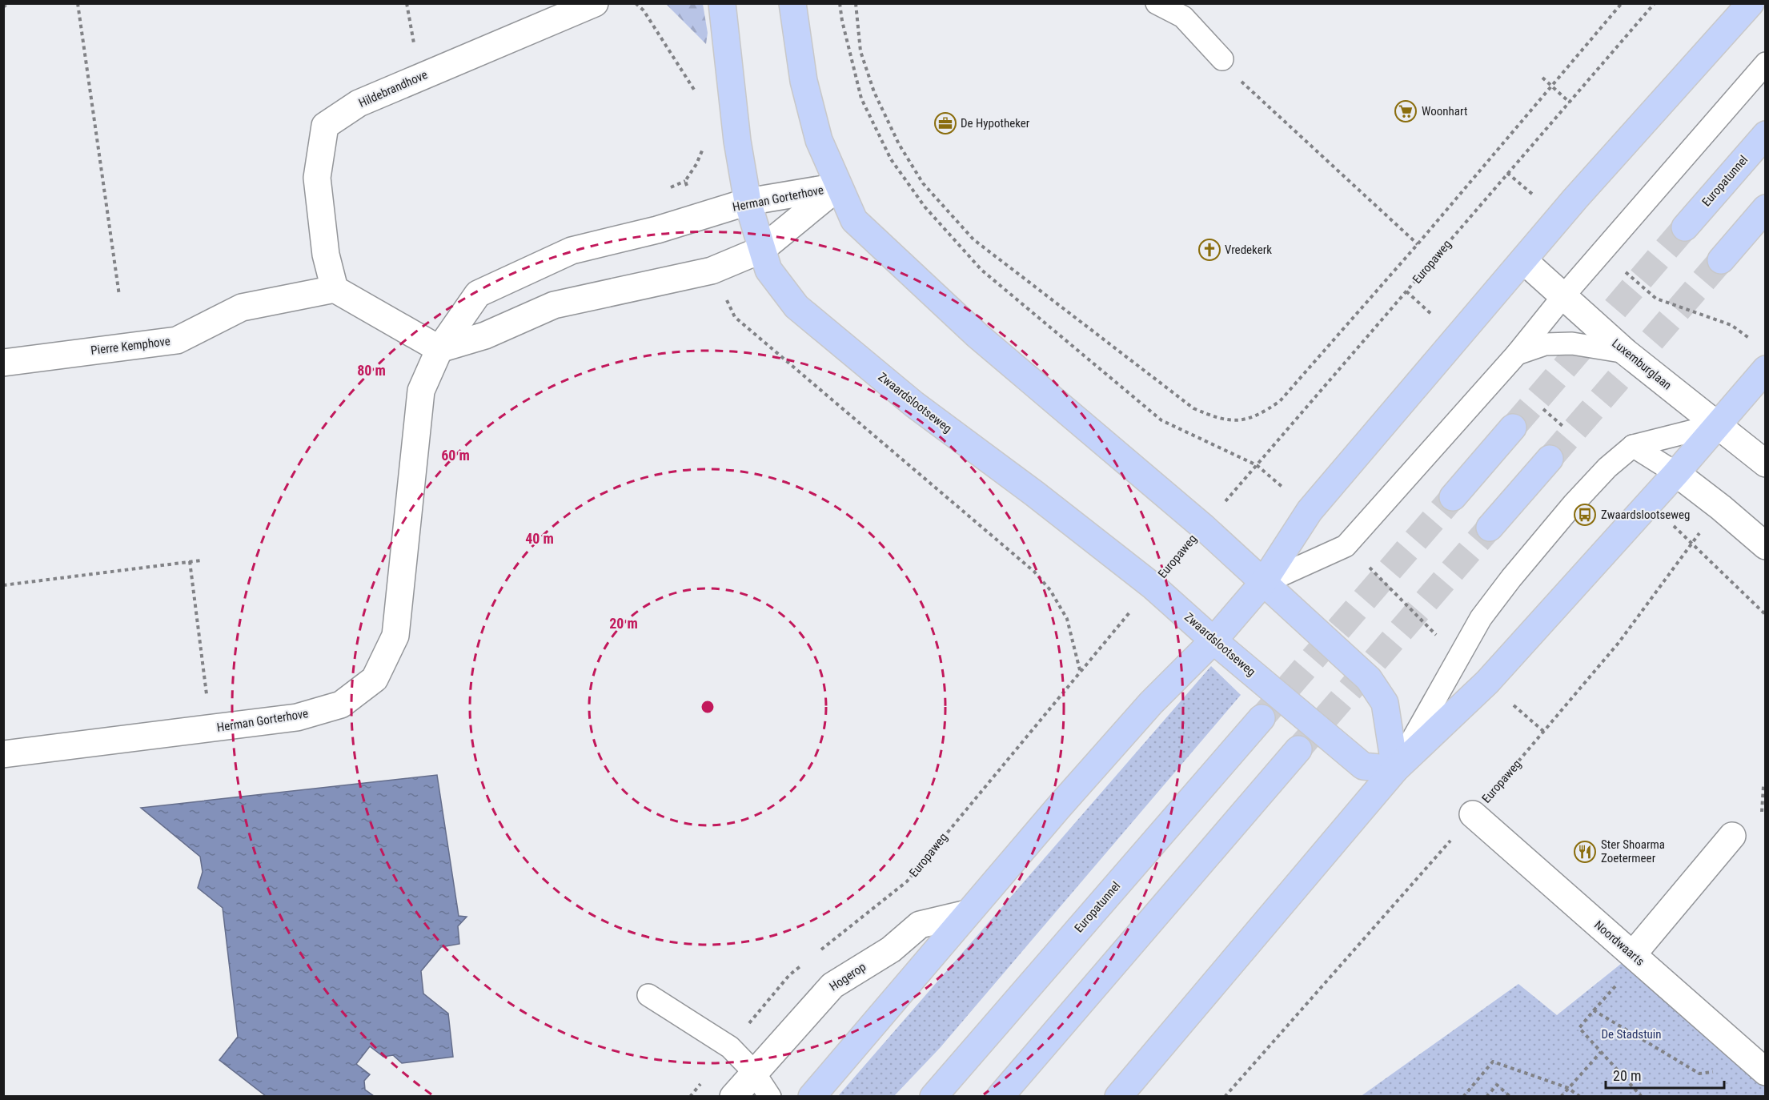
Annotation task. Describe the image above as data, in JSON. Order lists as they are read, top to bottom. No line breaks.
{"streets":{"main road":["Europatunnel","Zwaardslootseweg"],"street":["Hildebrandhove","Herman Gorterhove","Pierre Kemphove","Luxemburglaan","Noordwaarts","Hogerop"],"path":["Europaweg"]},"crossings":[["Hildebrandhove","Pierre Kemphove"],["Herman Gorterhove","Zwaardslootseweg"],["Europaweg","Zwaardslootseweg"],["Europaweg","Noordwaarts"]],"parks":["De Stadstuin"],"places":{"supermarket":["Woonhart"],"office":["De Hypotheker"],"church":["Vredekerk"],"bus stop":["Zwaardslootseweg"],"restaurant":["Ster Shoarma Zoetermeer"]},"scale_bar":"20 m","rings":["80 m","60 m","40 m","20 m"]}
